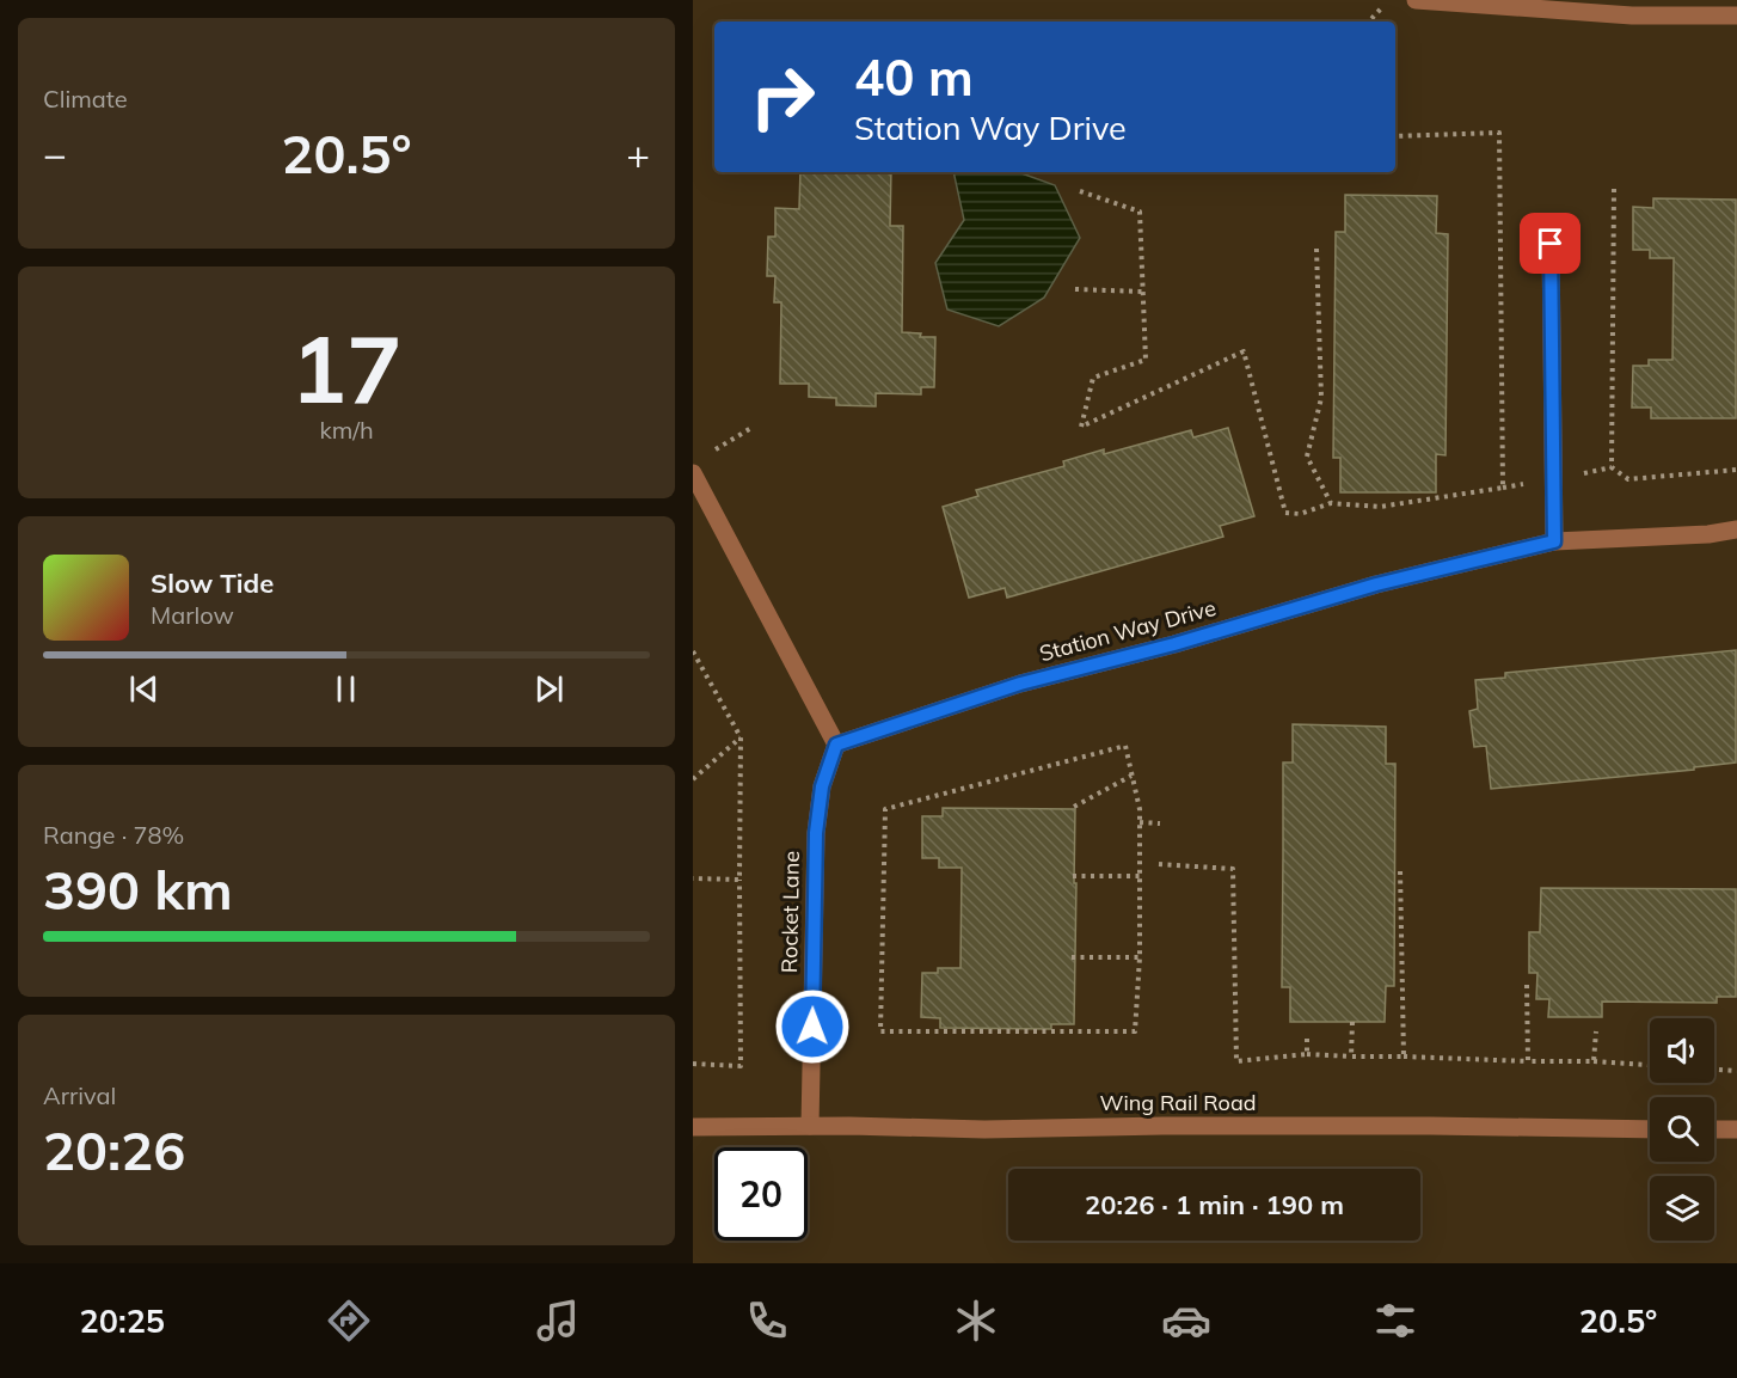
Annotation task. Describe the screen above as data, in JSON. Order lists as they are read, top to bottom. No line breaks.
{"streets":{"lane":["Station Way Drive","Rocket Lane","Wing Rail Road"]},"crossings":[["Station Way Drive","Rocket Lane"],["Rocket Lane","Wing Rail Road"]],"page":{"tile":["Climate",["17","km/h"],["Range · 78%","390 km"],["Arrival","20:26"]],"turn":["40 m","Station Way Drive"],"heat":["−","20.5°","+"],"song":["Slow Tide","Marlow"],"limit":"20","trip":"20:26 · 1 min · 190 m","tabs":["20:25","20.5°"]}}
